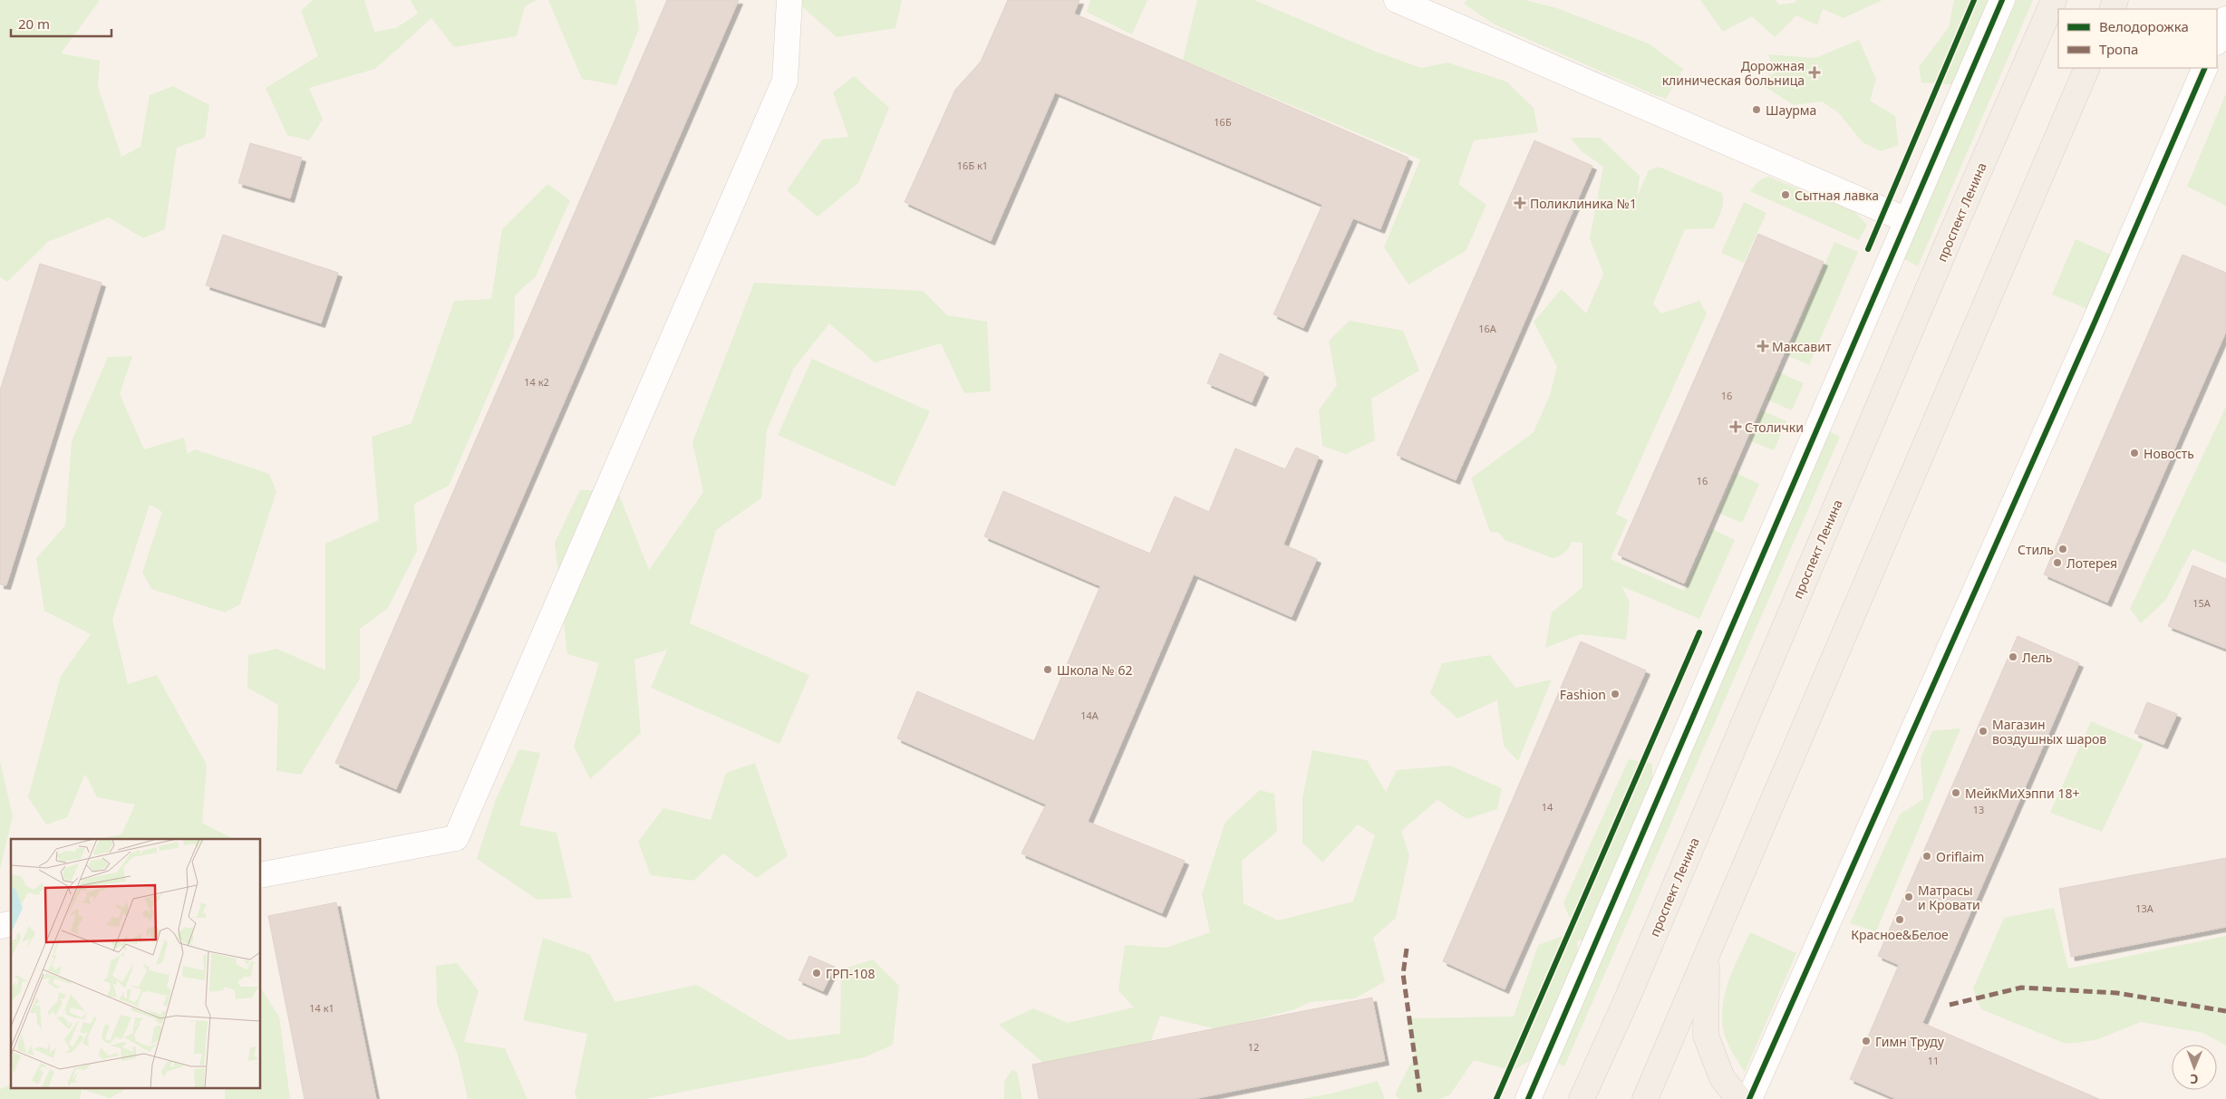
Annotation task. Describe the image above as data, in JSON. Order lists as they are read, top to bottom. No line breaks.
{"streets":{"main road":["проспект Ленина"]},"places":{"health":["Дорожная клиническая больница","Поликлиника №1","Максавит","Столички"],"other":["Шаурма","Сытная лавка","Новость","Стиль","Лотерея","Лель","Школа № 62","Fashion","Магазин воздушных шаров","МейкМиХэппи 18+","Oriflaim","Матрасы и Кровати","Красное&Белое","ГРП-108","Гимн Труду"]},"house_numbers":["16Б","16Б к1","16А","14 к2","16","16","15А","14А","14","13","13А","14 к1","12","11"],"legend":["Велодорожка","Тропа"],"scale_bar":"20 m","north":"bottom"}
